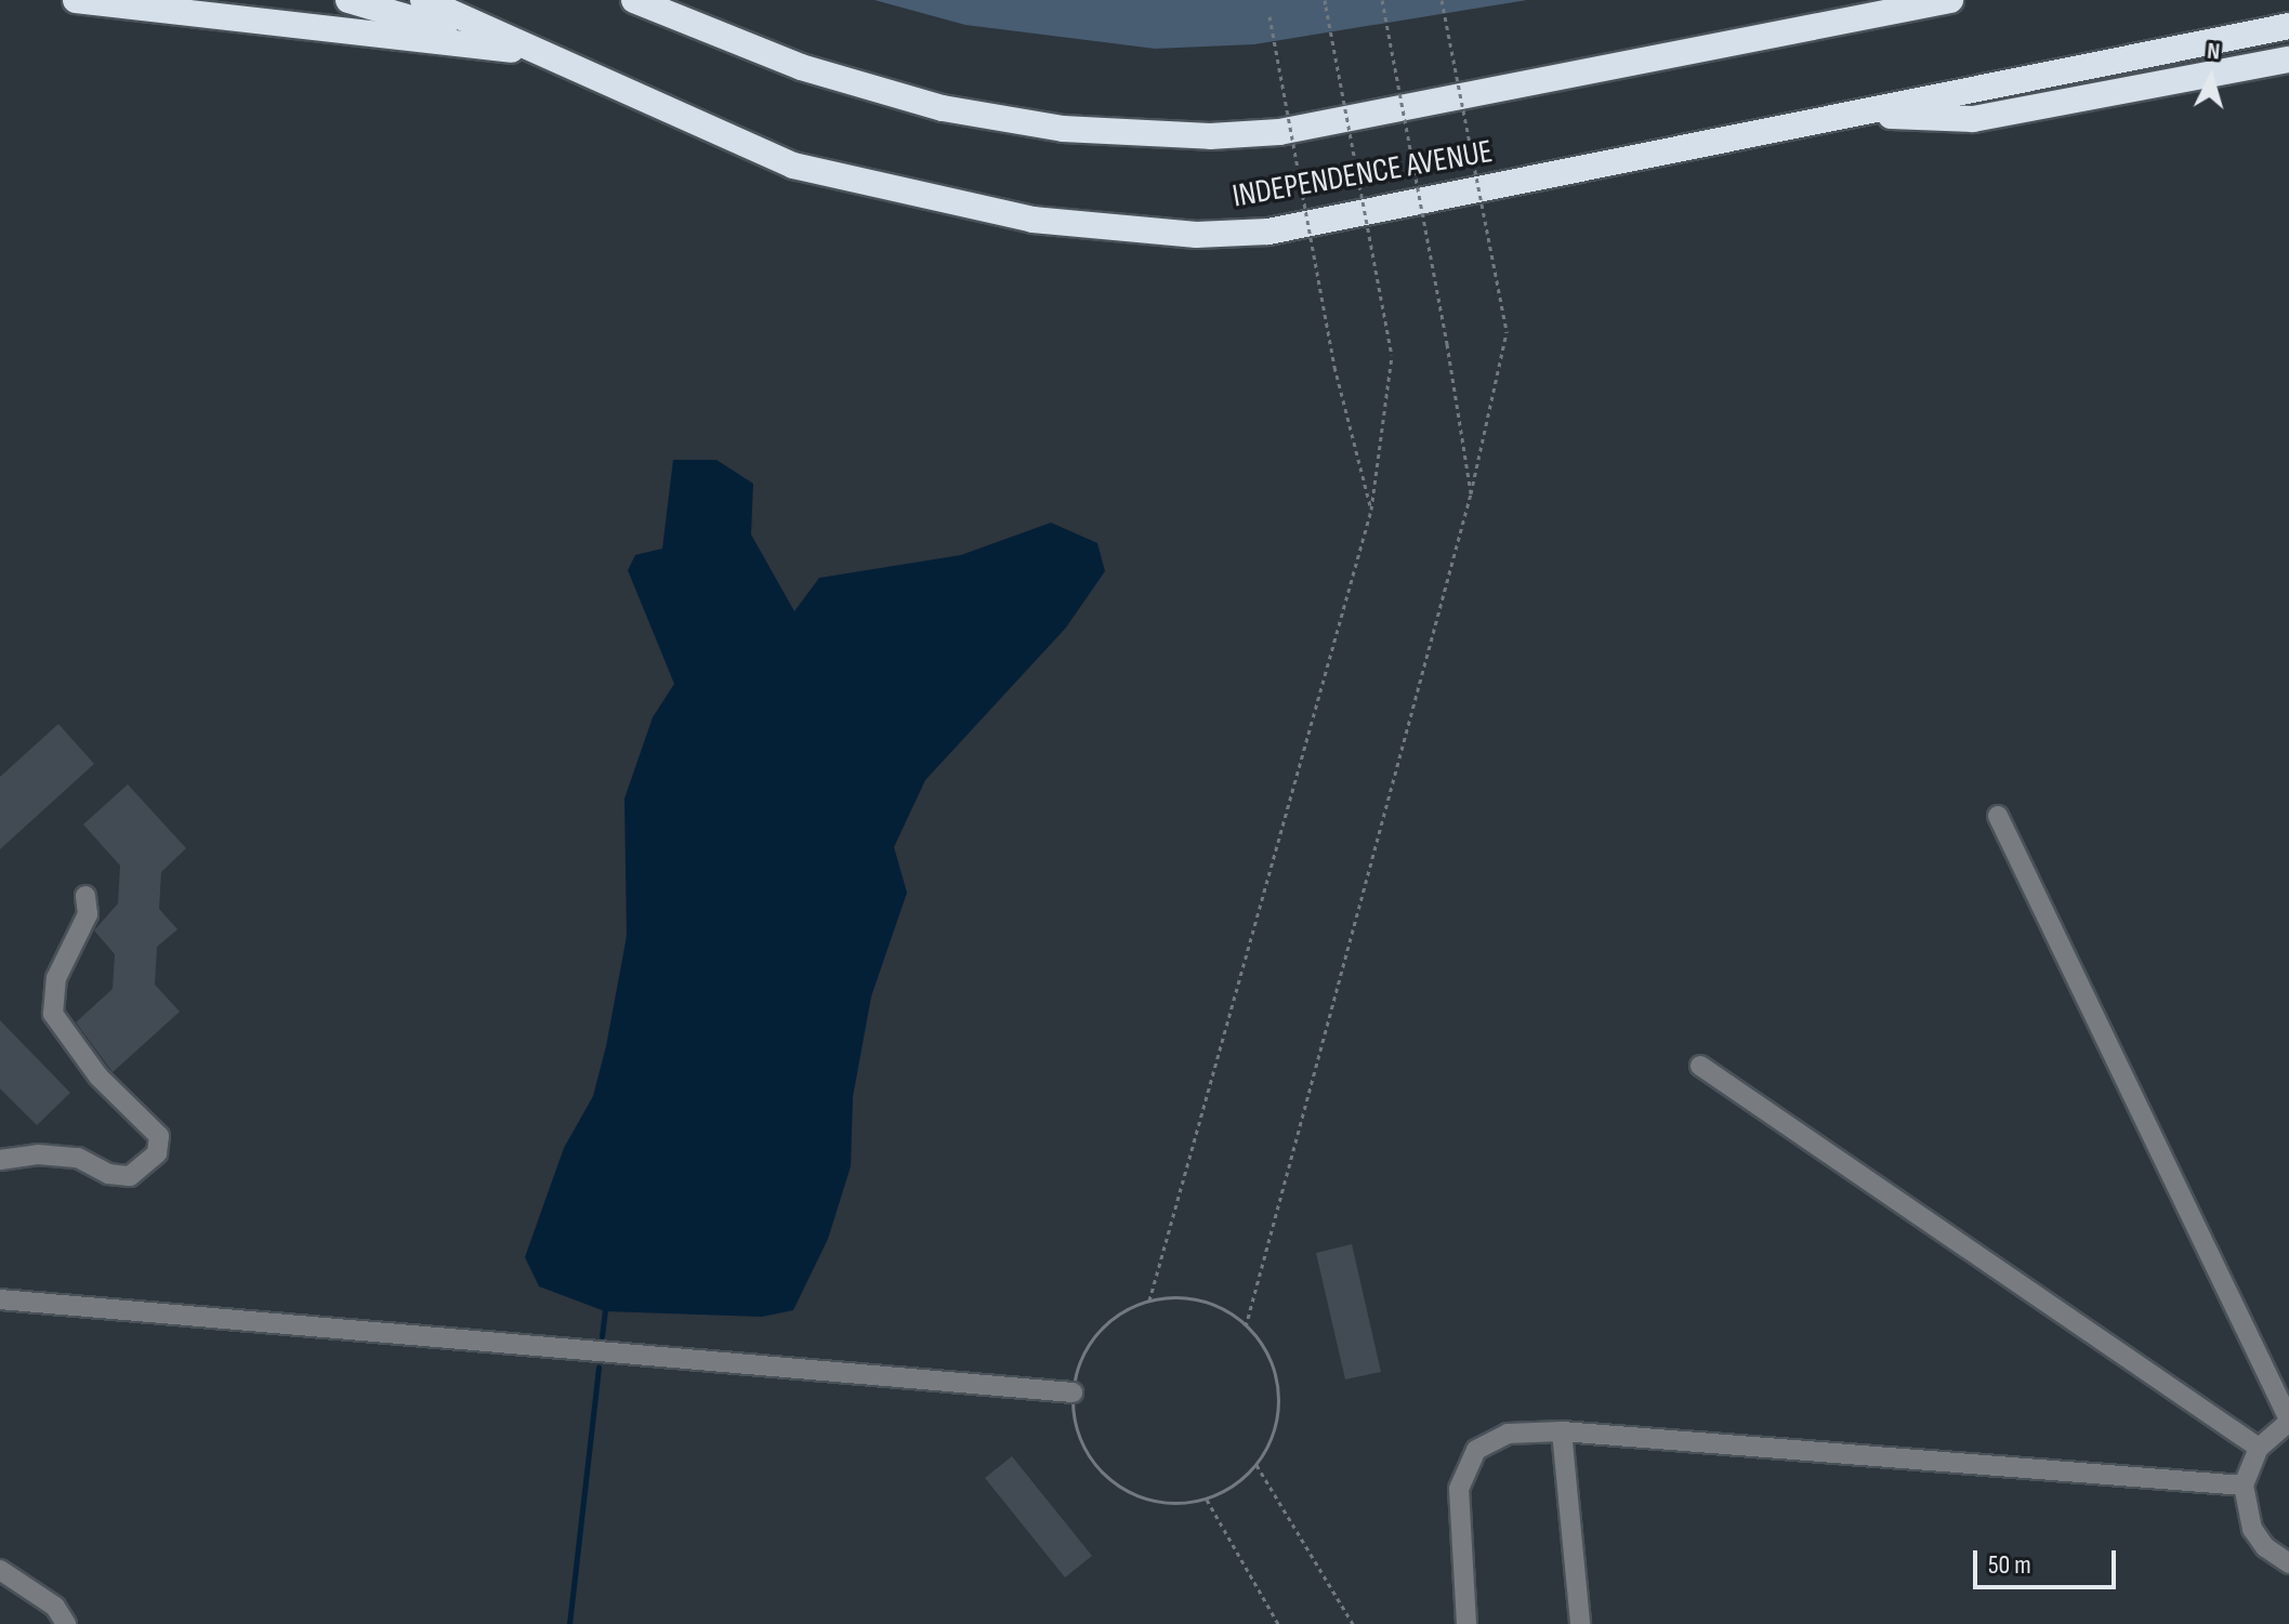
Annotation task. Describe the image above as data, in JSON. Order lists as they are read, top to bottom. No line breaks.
{"streets":{"highway":["INDEPENDENCE AVENUE"]},"scale_bar":"50 m","north":"top"}
